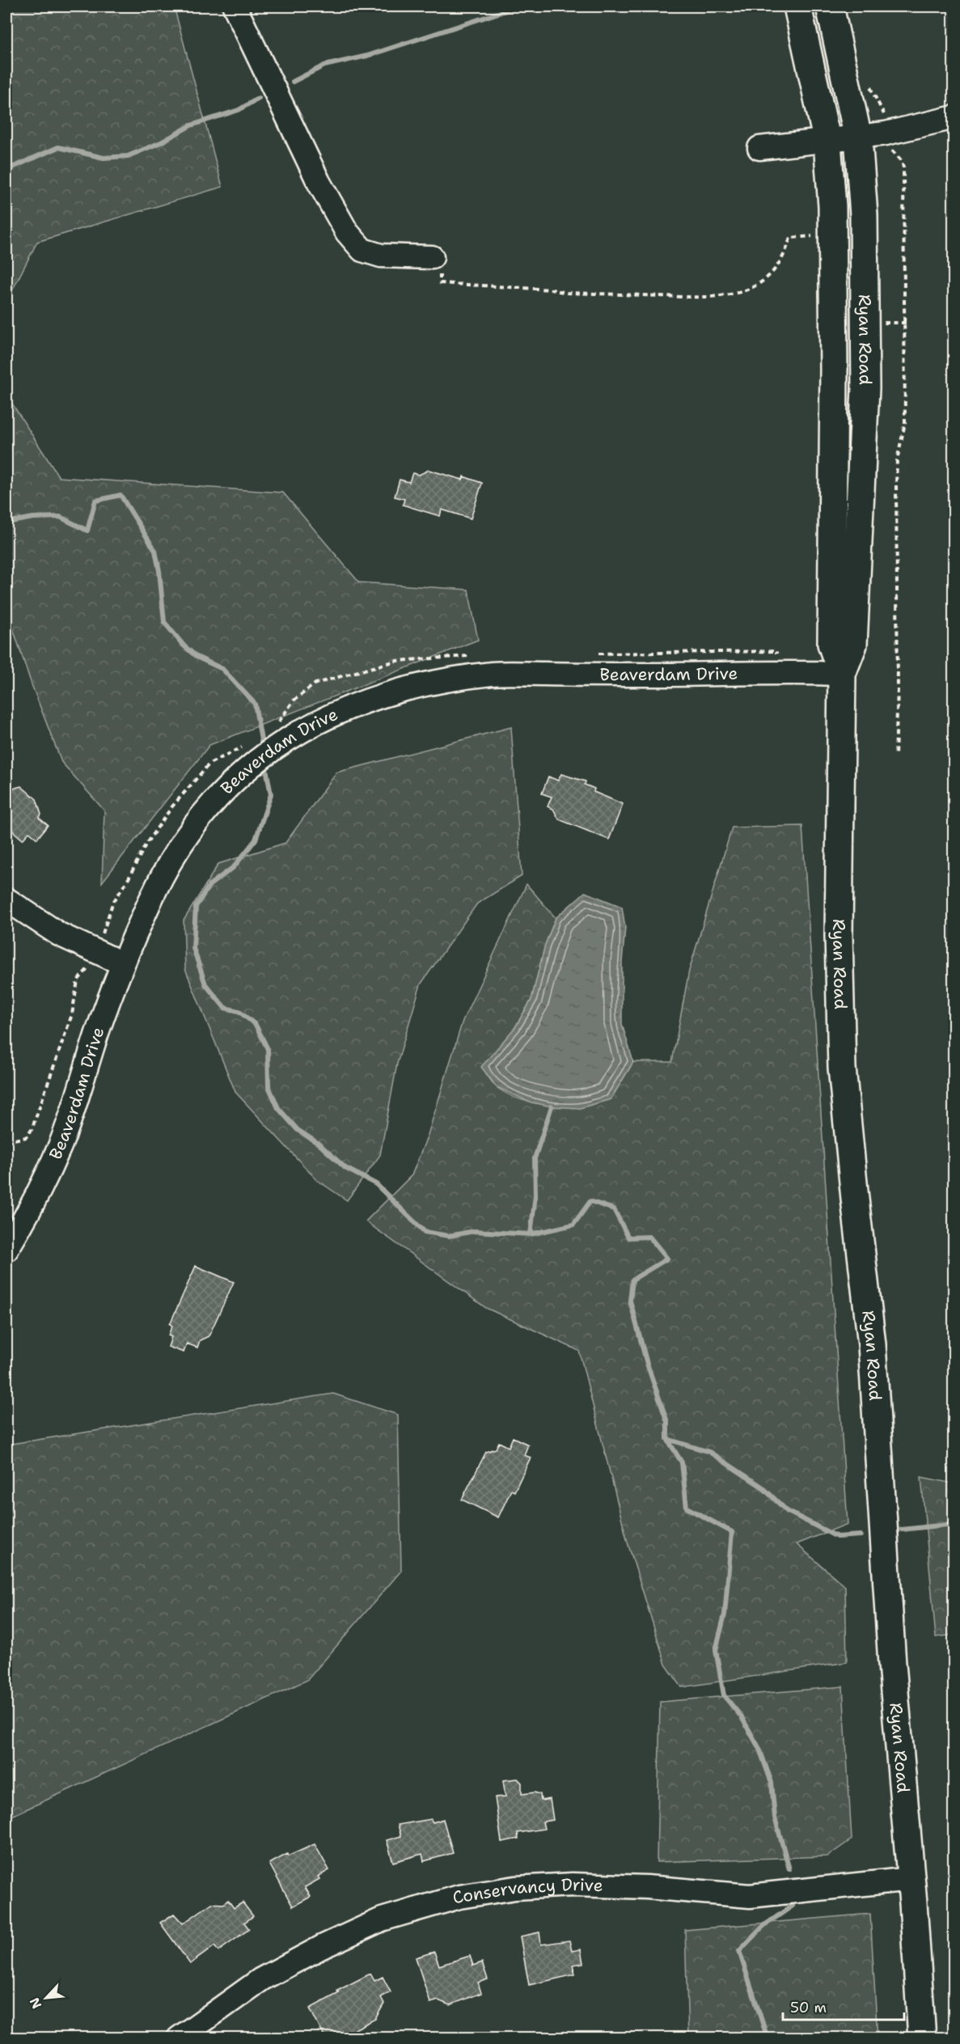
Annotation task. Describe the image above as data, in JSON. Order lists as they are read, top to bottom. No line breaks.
{"streets":{"main road":["Ryan Road"],"street":["Beaverdam Drive","Conservancy Drive"]},"crossings":[["Ryan Road","Beaverdam Drive"],["Ryan Road","Conservancy Drive"]],"scale_bar":"50 m","north":"bottom left"}
